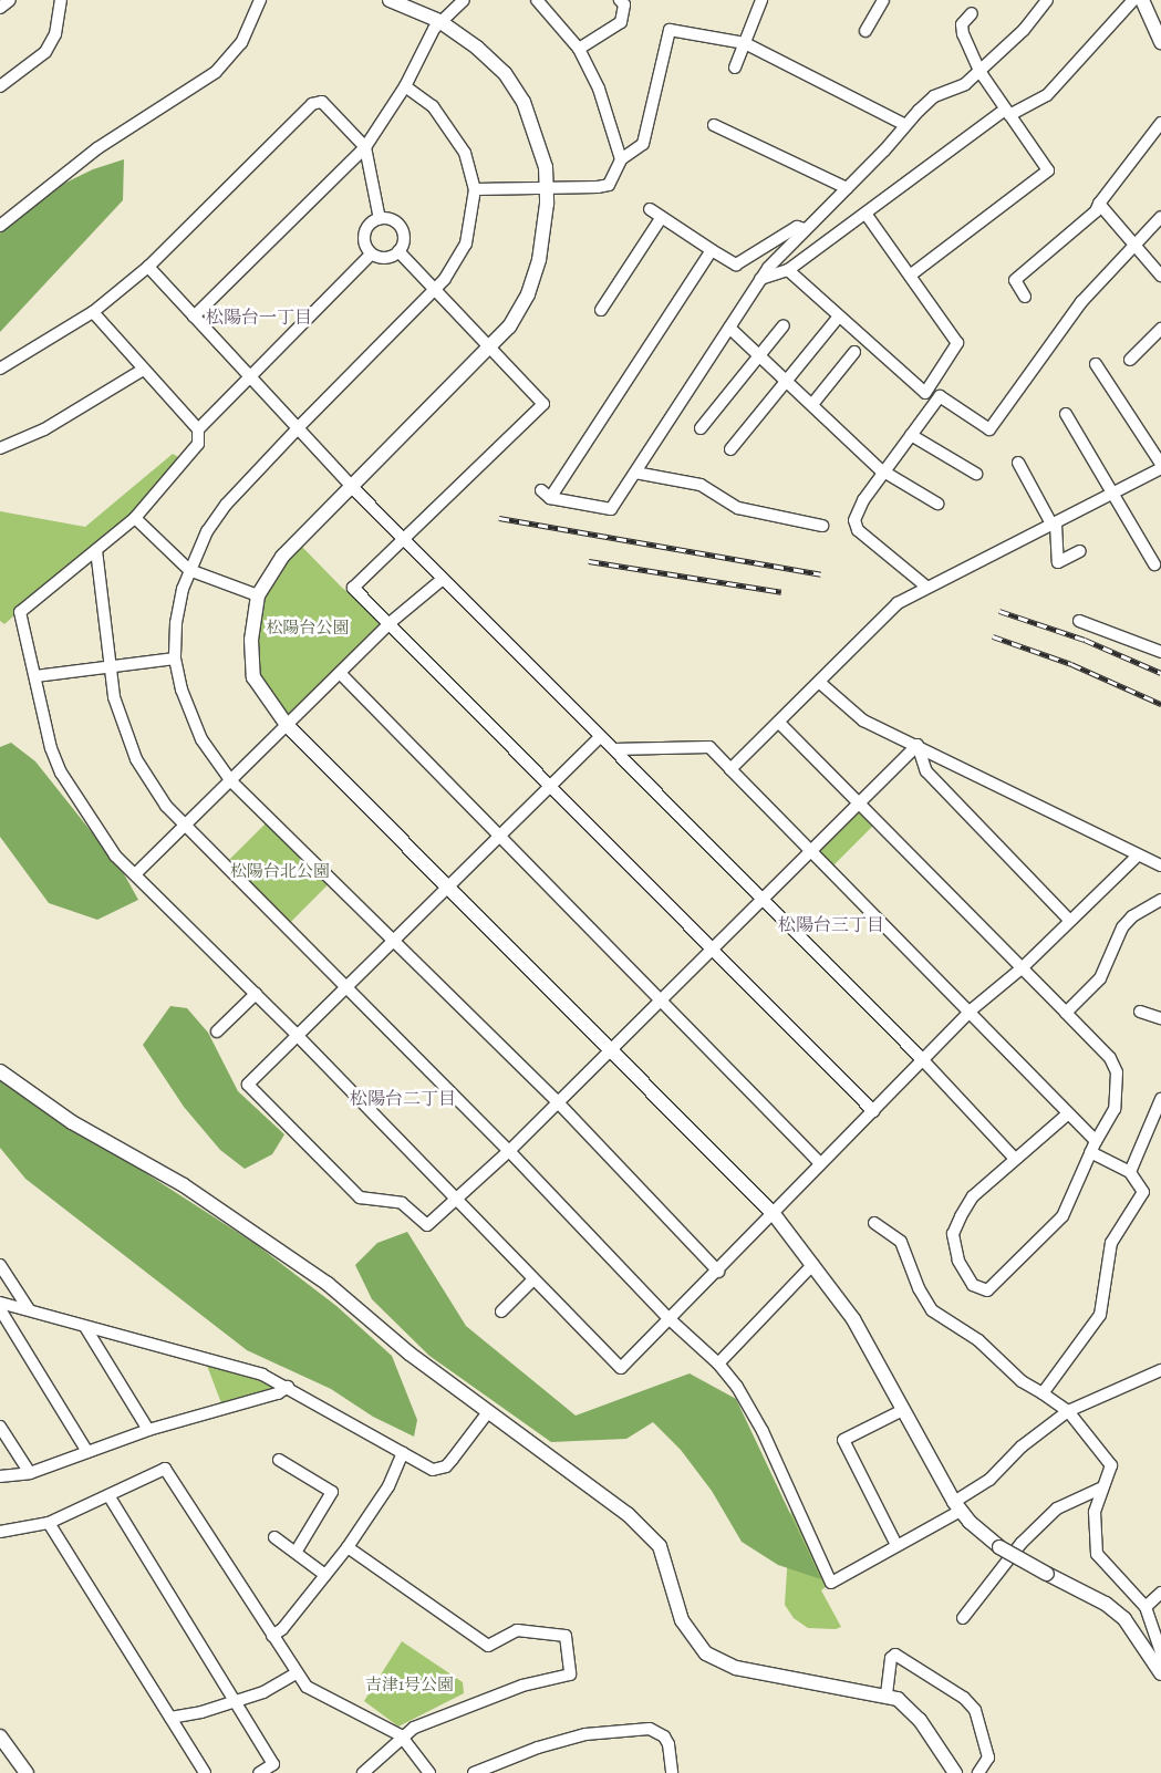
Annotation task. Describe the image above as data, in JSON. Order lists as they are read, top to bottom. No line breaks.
{"districts":["松陽台一丁目","松陽台三丁目","松陽台二丁目"],"parks":["松陽台公園","松陽台北公園","吉津1号公園"]}
